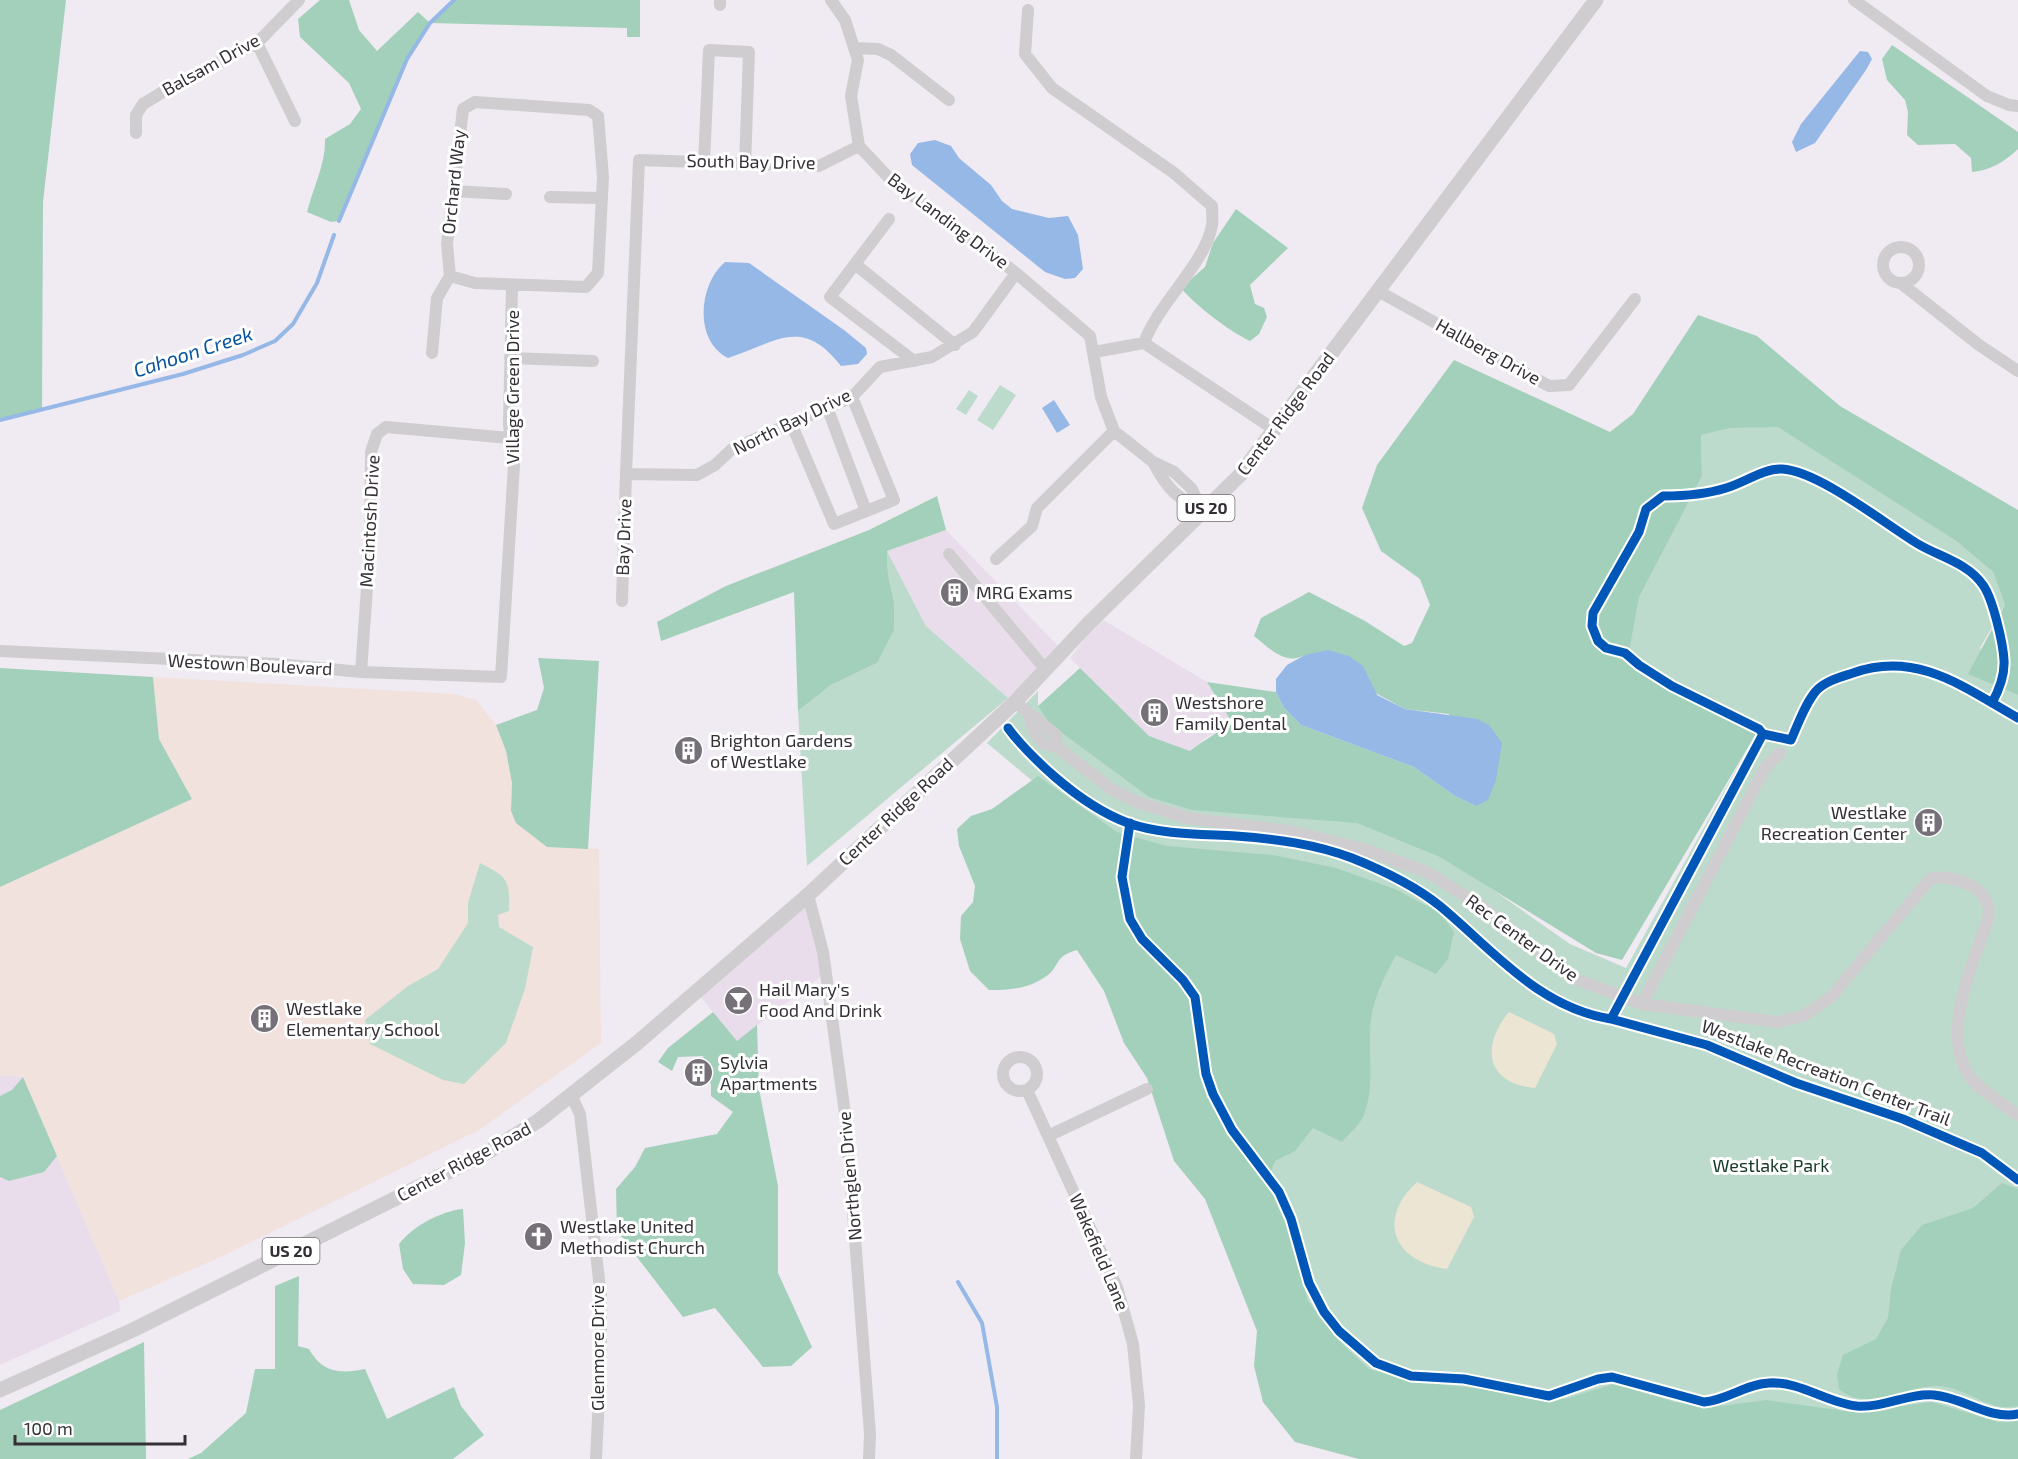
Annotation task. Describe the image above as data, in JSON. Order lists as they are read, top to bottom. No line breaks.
{"streets":{"main road":["Center Ridge Road","US 20"],"street":["Balsam Drive","South Bay Drive","Orchard Way","Bay Landing Drive","Hallberg Drive","Village Green Drive","North Bay Drive","Macintosh Drive","Bay Drive","Westown Boulevard","Rec Center Drive","Northglen Drive","Wakefield Lane","Glenmore Drive"],"cycle path":["Westlake Recreation Center Trail"]},"crossings":[["South Bay Drive","Bay Landing Drive"],["South Bay Drive","North Bay Drive"],["South Bay Drive","Bay Drive"],["Orchard Way","Village Green Drive"],["Bay Landing Drive","North Bay Drive"],["Hallberg Drive","Center Ridge Road"],["Village Green Drive","Macintosh Drive"],["Village Green Drive","Westown Boulevard"],["Center Ridge Road","Rec Center Drive"],["Center Ridge Road","Northglen Drive"],["Center Ridge Road","Glenmore Drive"],["North Bay Drive","Bay Drive"],["Macintosh Drive","Westown Boulevard"]],"water":["Cahoon Creek"],"parks":["Westlake Park"],"places":{"building":["MRG Exams","Westshore Family Dental","Brighton Gardens of Westlake","Westlake Recreation Center","Westlake Elementary School","Sylvia Apartments"],"bar":["Hail Mary's Food And Drink"],"church":["Westlake United Methodist Church"]},"scale_bar":"100 m"}
